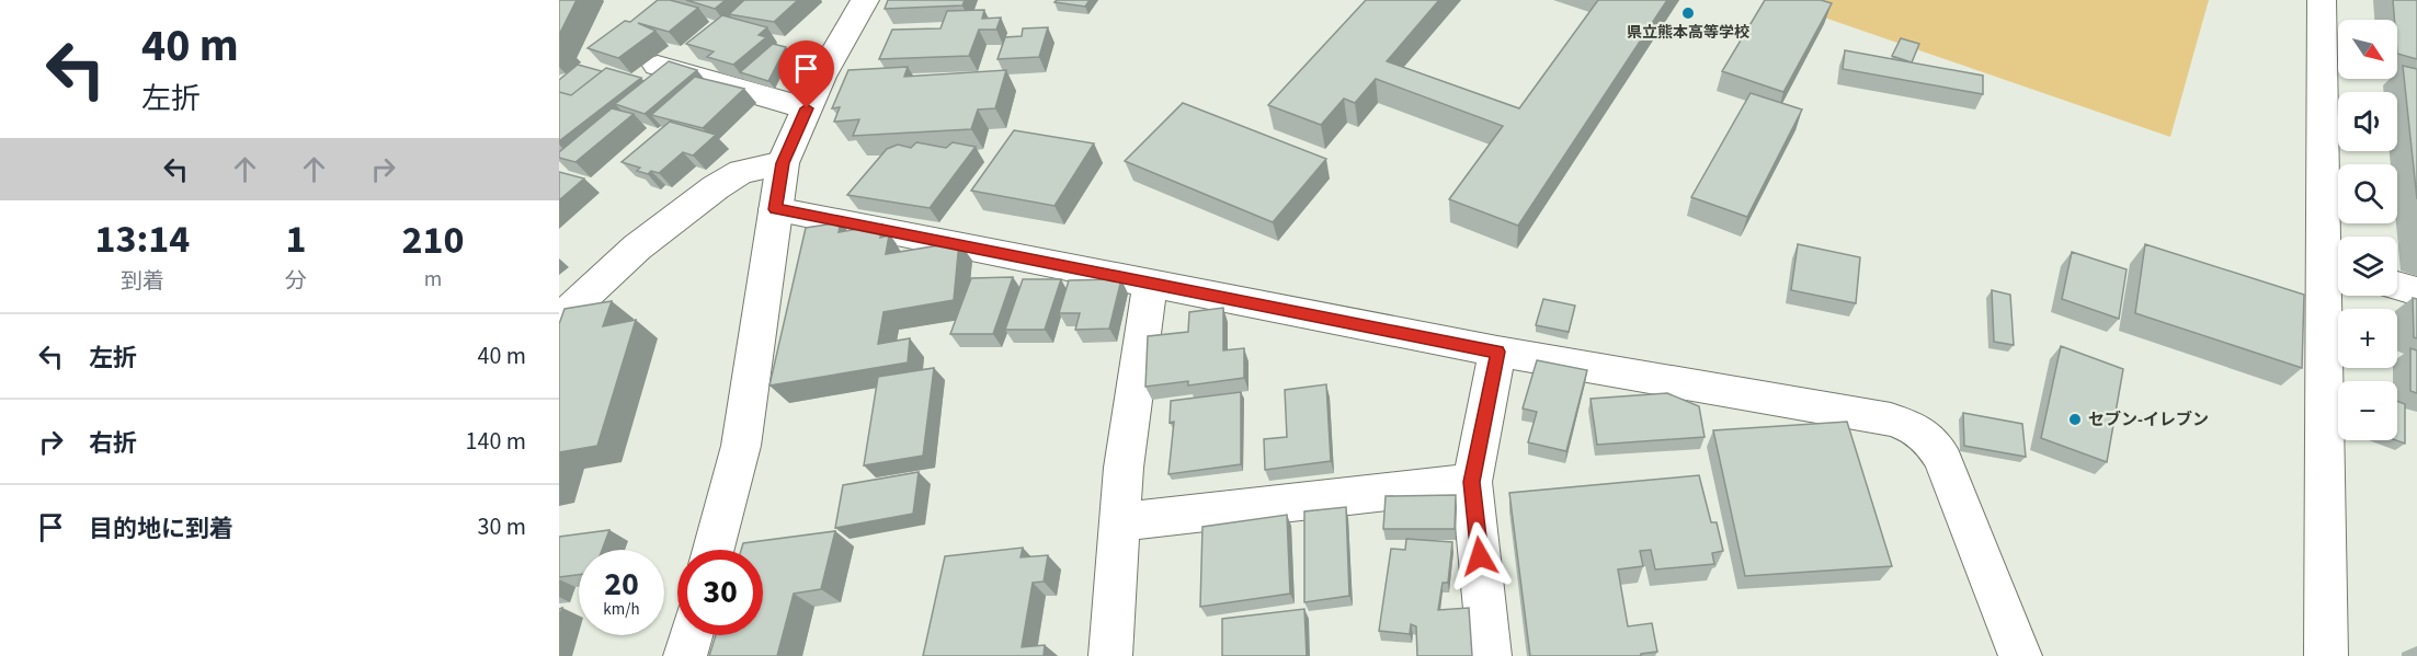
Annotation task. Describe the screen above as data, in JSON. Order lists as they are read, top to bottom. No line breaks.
{"places":["県立熊本高等学校","セブン-イレブン"],"north":"bottom right","page":{"turn":["40 m","左折"],"map_buttons":["+","−"],"eta":["13:14","到着","1","分","210","m"],"list":[{"name":"左折","value":"40 m"},{"name":"右折","value":"140 m"},{"name":"目的地に到着","value":"30 m"}],"speed":"20 km/h","limit":"30"}}
